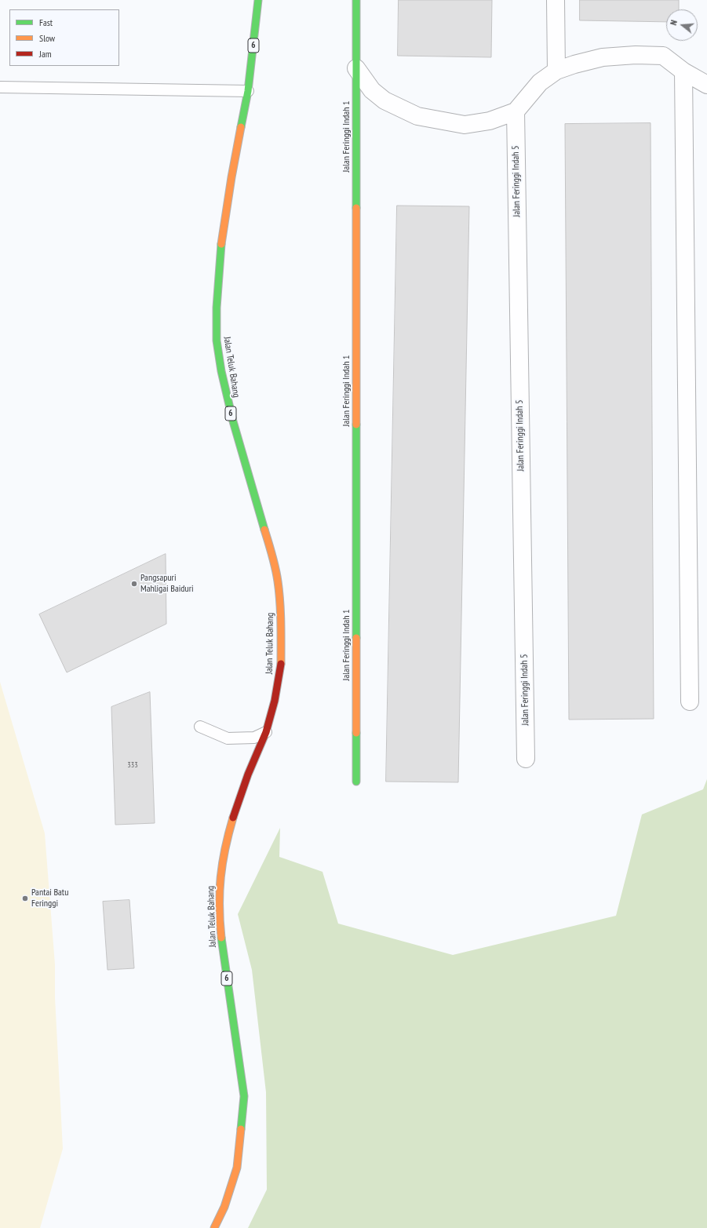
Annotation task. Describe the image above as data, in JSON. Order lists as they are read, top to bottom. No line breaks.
{"streets":{"main road":["6","Jalan Feringgi Indah 1","Jalan Teluk Bahang"],"street":["Jalan Feringgi Indah 5"]},"crossings":[["6","Jalan Teluk Bahang"]],"places":["Pangsapuri Mahligai Baiduri","Pantai Batu Feringgi"],"house_numbers":["333"],"legend":["Fast","Slow","Jam"],"north":"left"}
